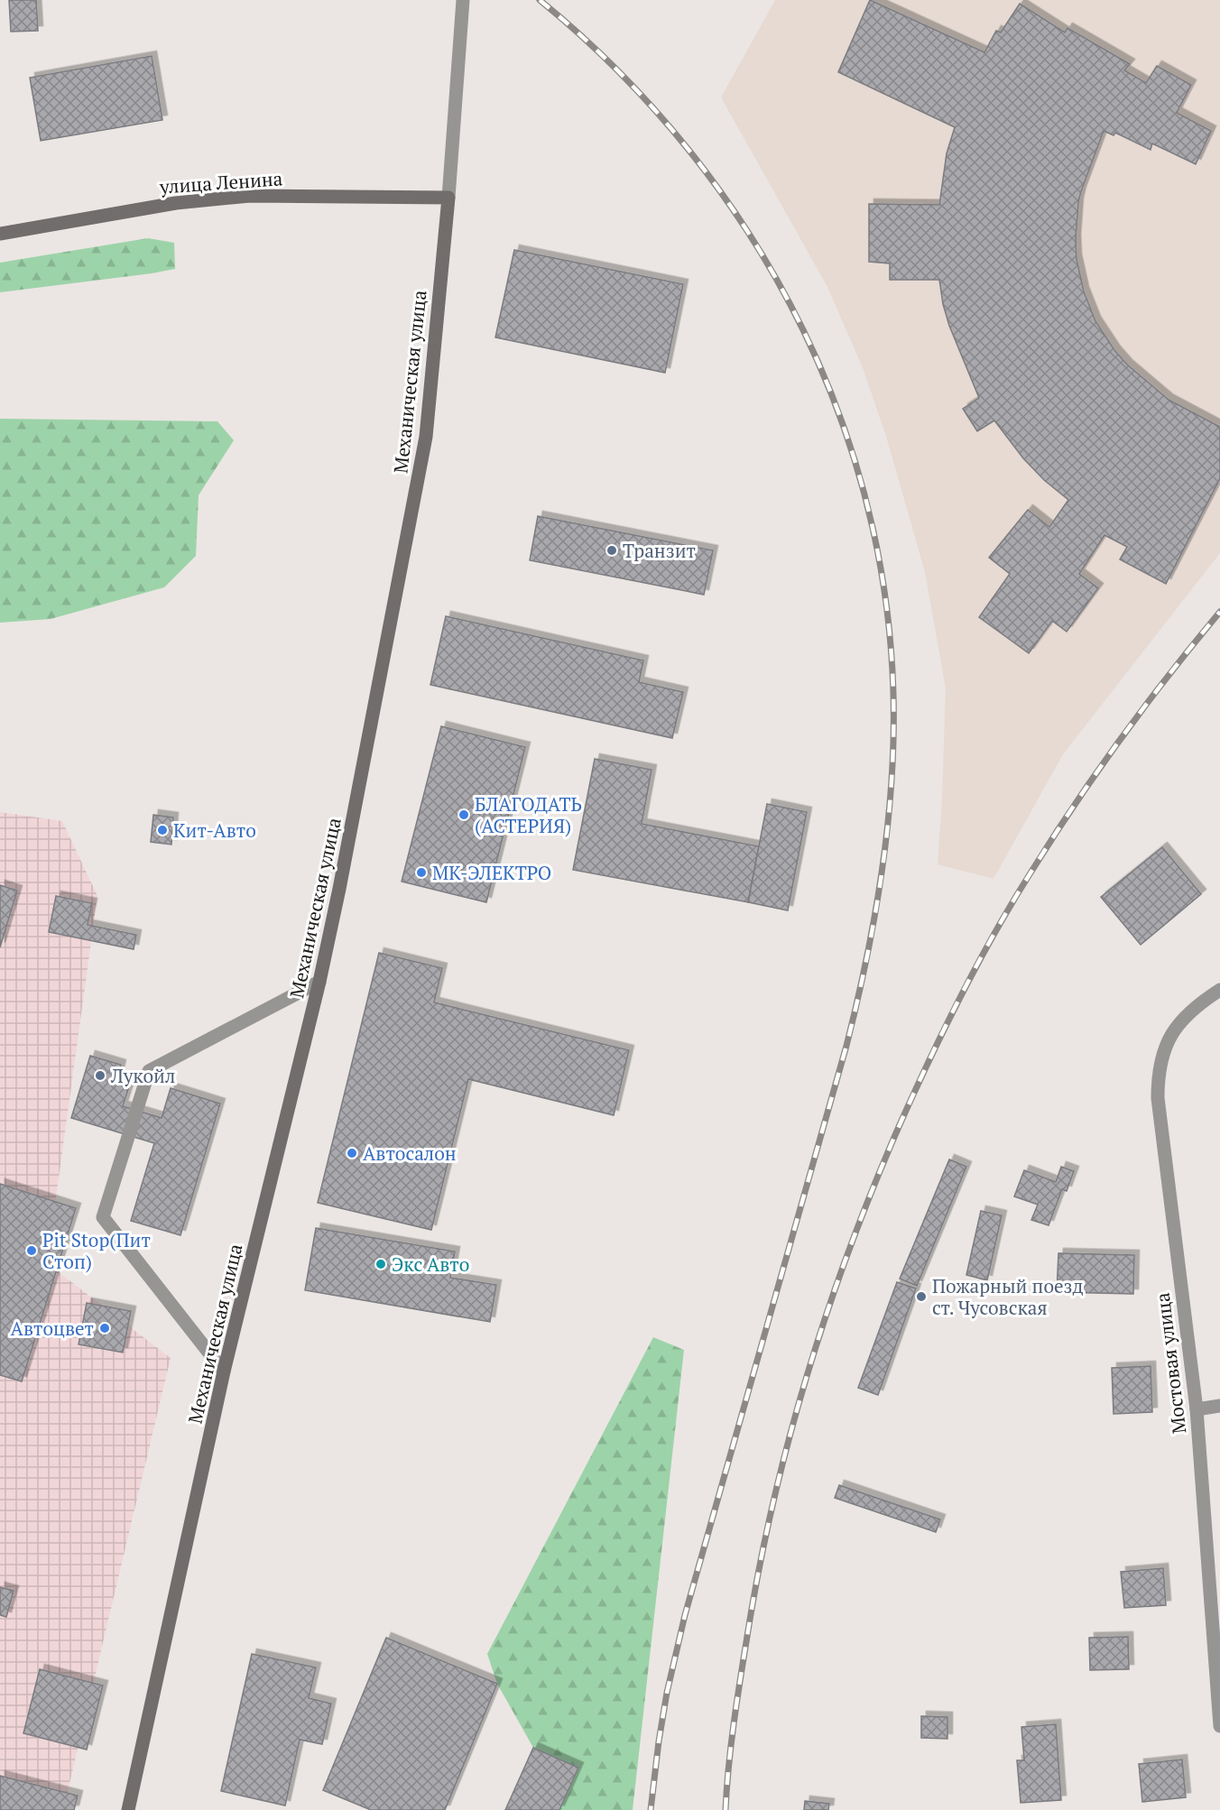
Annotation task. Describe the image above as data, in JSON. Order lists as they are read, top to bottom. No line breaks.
{"streets":{"main road":["улица Ленина","Механическая улица"],"street":["Мостовая улица"]},"crossings":[["улица Ленина","Механическая улица"]],"places":["Транзит","БЛАГОДАТЬ (АСТЕРИЯ)","Кит-Авто","МК-ЭЛЕКТРО","Лукойл","Автосалон","Pit Stop(Пит Стоп)","Экс Авто","Пожарный поезд ст. Чусовская","Автоцвет"]}
